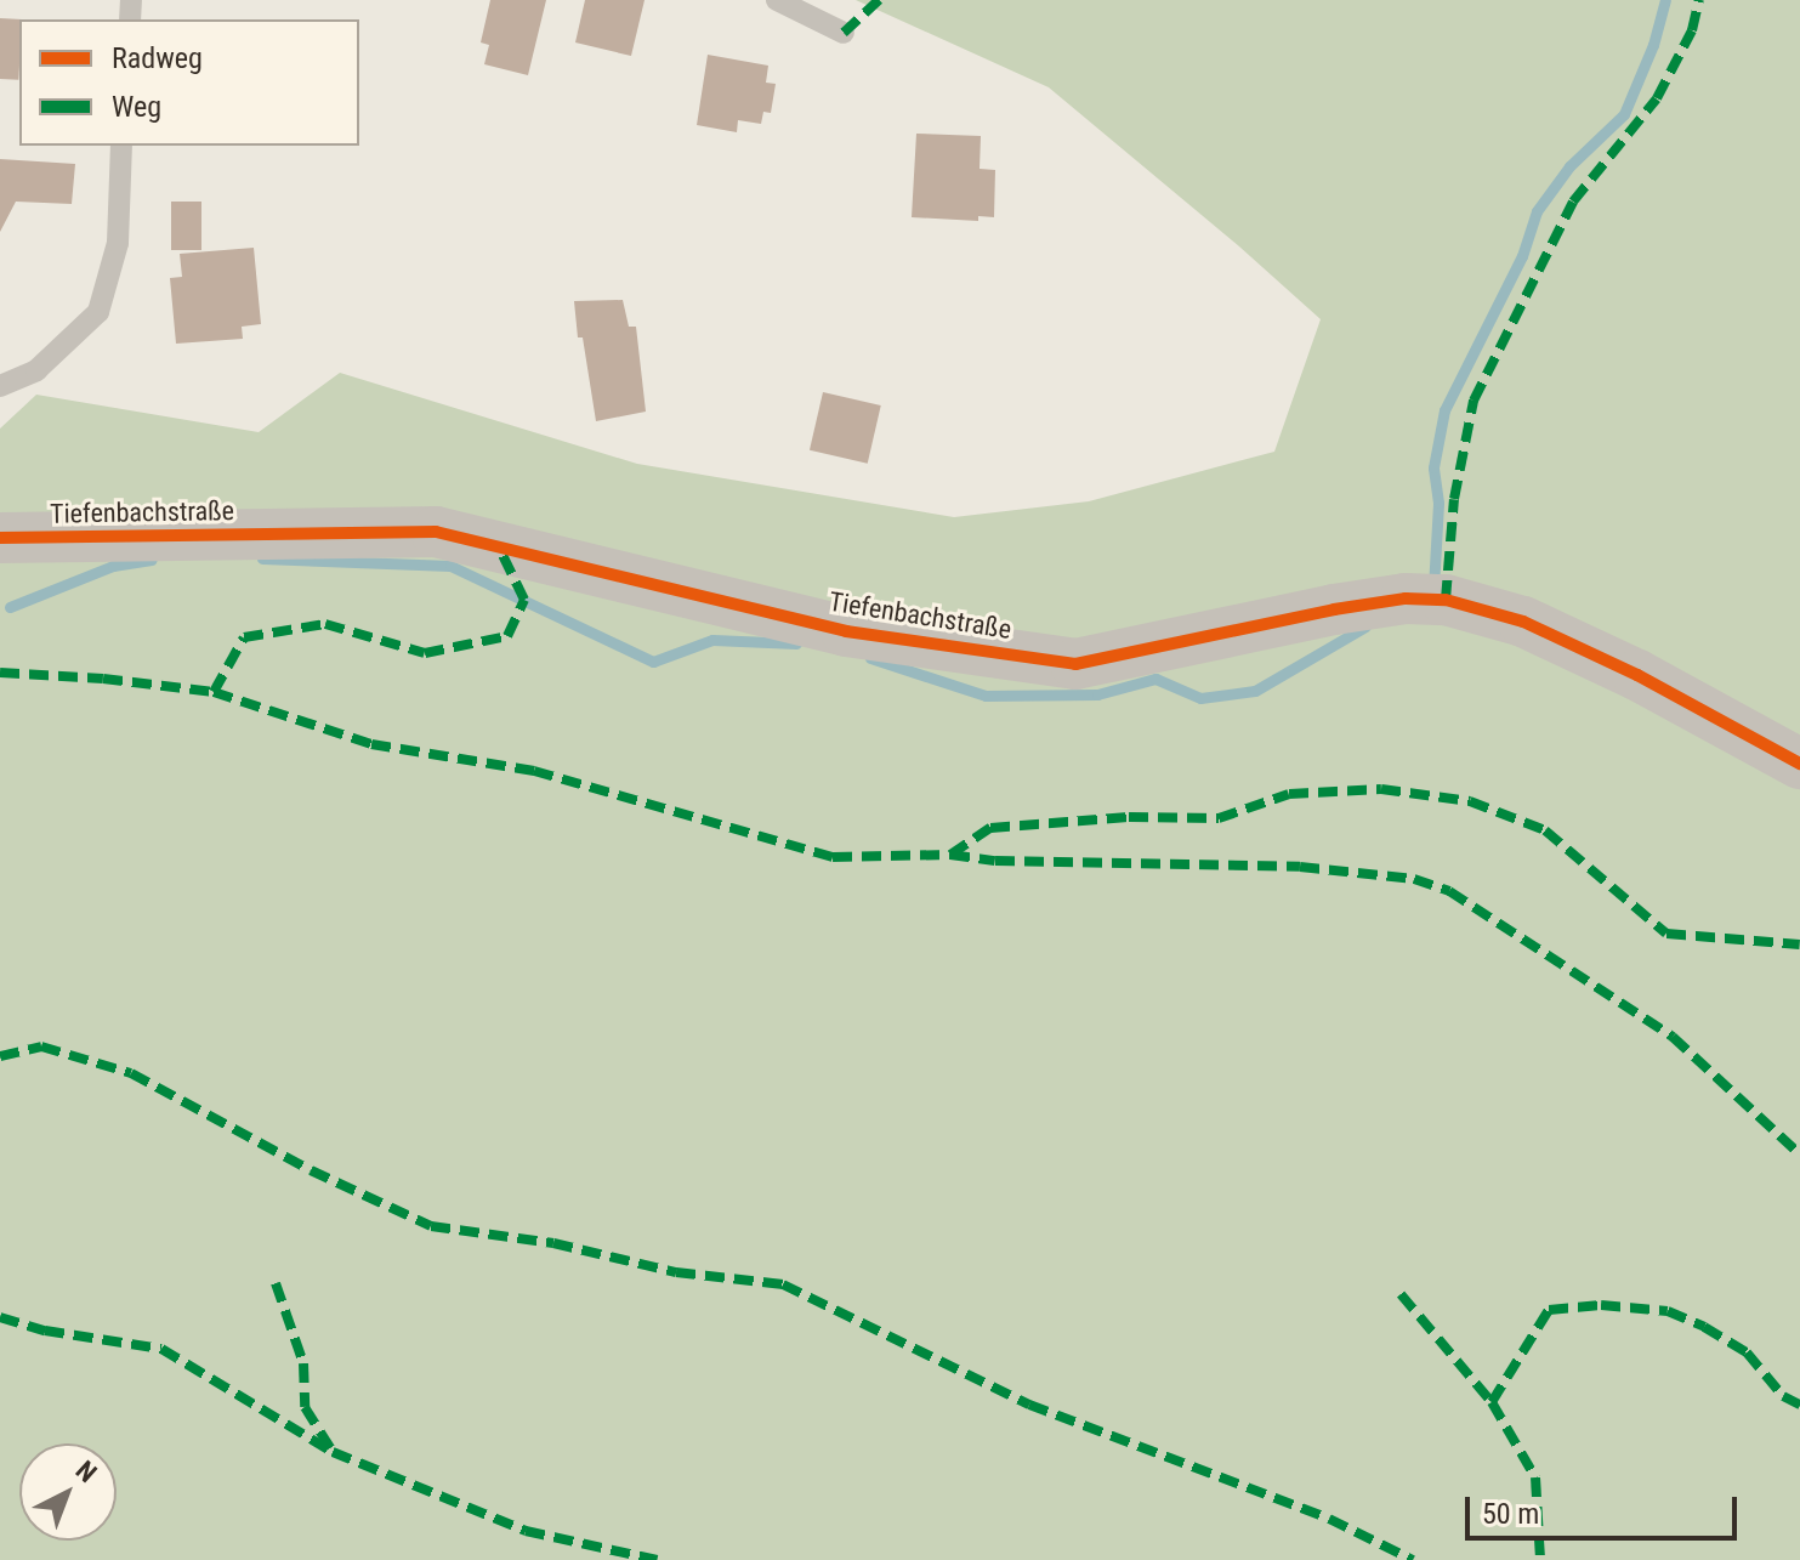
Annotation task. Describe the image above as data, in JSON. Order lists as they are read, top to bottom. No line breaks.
{"streets":{"street":["Tiefenbachstraße"]},"legend":["Radweg","Weg"],"scale_bar":"50 m","north":"top right"}
